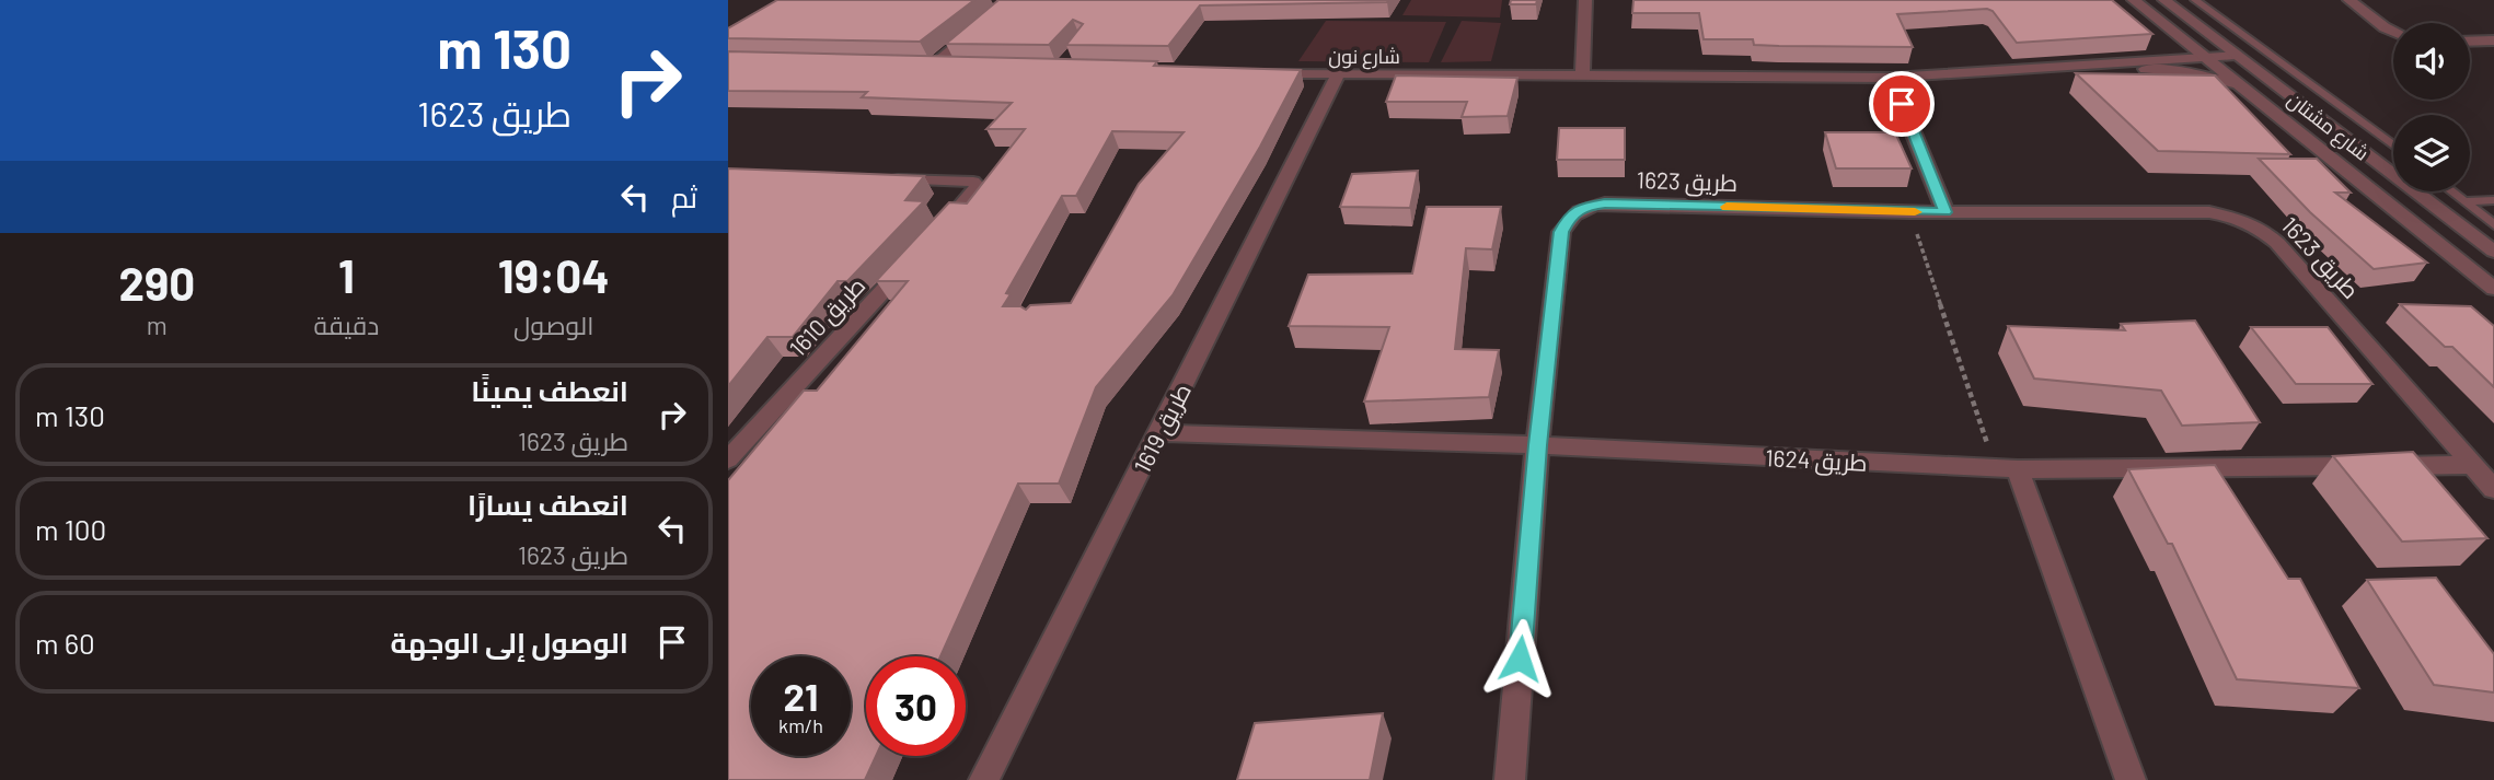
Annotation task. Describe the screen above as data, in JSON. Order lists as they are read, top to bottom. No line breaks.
{"streets":{"street":["شارع نون","شارع مشتان","طريق 1623","طريق 1610","طريق 1619","طريق 1624"]},"crossings":[["شارع نون","شارع مشتان"],["شارع نون","طريق 1619"],["طريق 1623","طريق 1624"],["طريق 1619","طريق 1624"]],"page":{"turn":["130 m","طريق 1623"],"then":"ثم","eta":["19:04","الوصول","1","دقيقة","290","m"],"list":[{"name":"انعطف يمينًا","note":"طريق 1623","value":"130 m"},{"name":"انعطف يسارًا","note":"طريق 1623","value":"100 m"},{"name":"الوصول إلى الوجهة","value":"60 m"}],"speed":"21 km/h","limit":"30"}}
